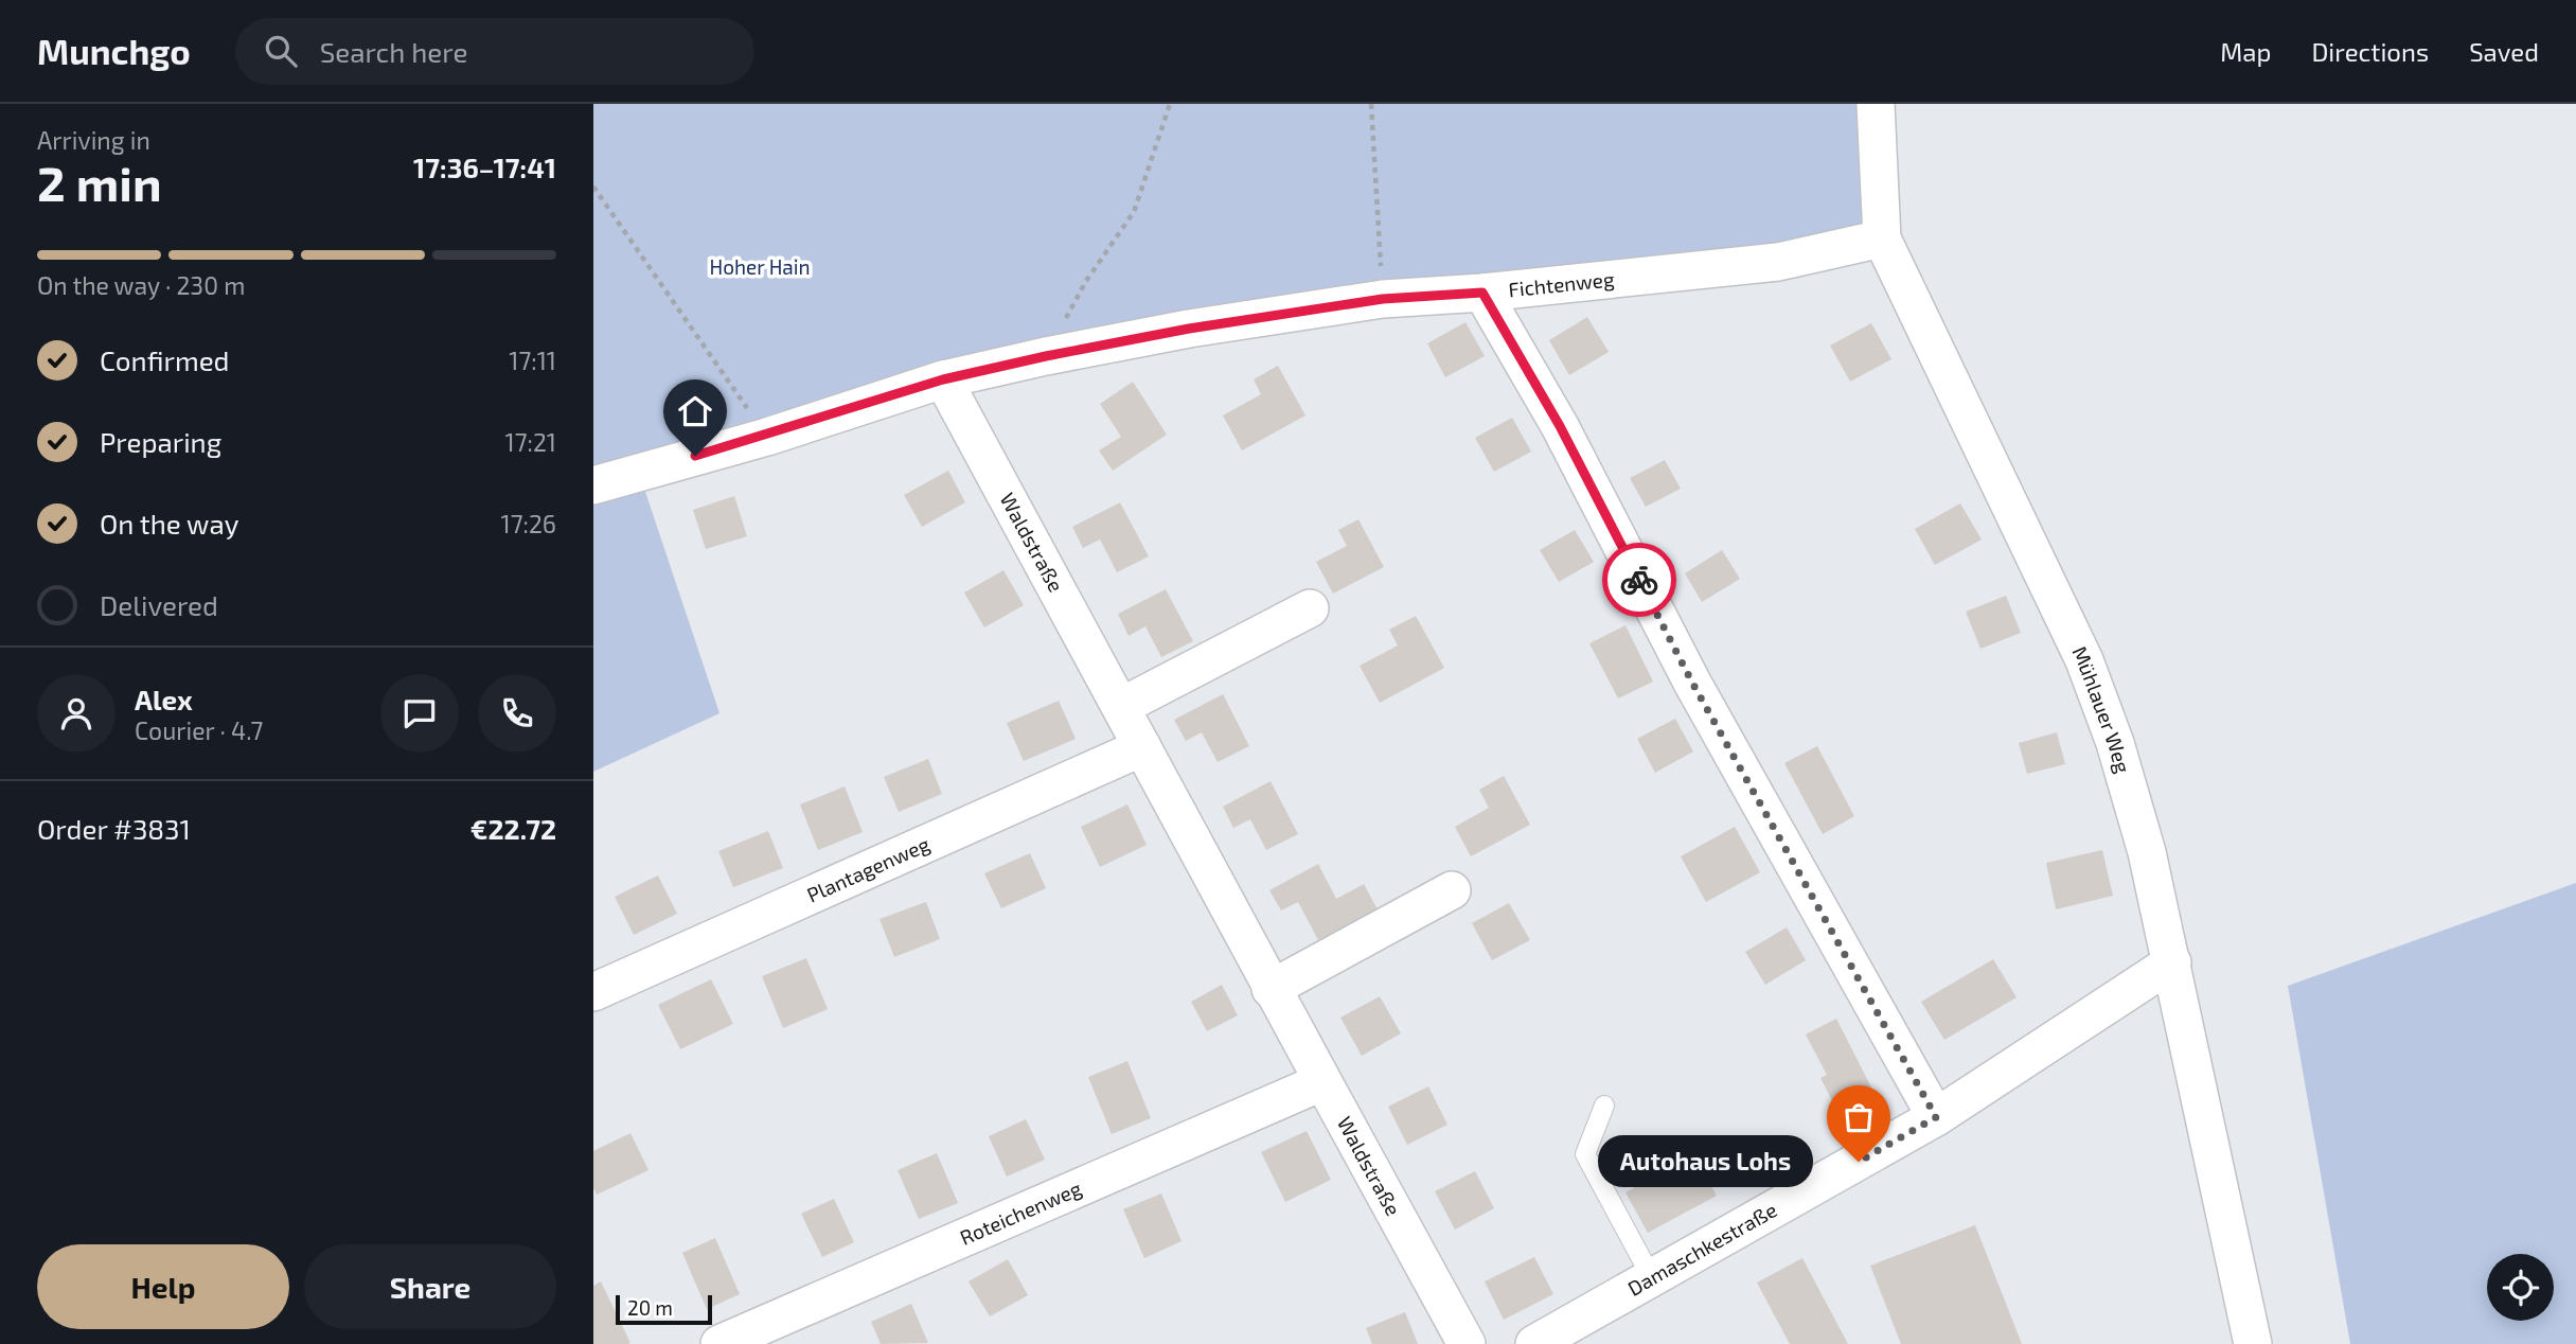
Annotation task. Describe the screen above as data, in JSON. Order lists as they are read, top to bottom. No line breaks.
{"streets":{"street":["Fichtenweg","Waldstraße","Mühlauer Weg","Plantagenweg","Roteichenweg","Damaschkestraße"]},"crossings":[["Fichtenweg","Waldstraße"],["Fichtenweg","Mühlauer Weg"],["Waldstraße","Plantagenweg"],["Waldstraße","Roteichenweg"],["Mühlauer Weg","Damaschkestraße"]],"parks":["Hoher Hain"],"places":["Autohaus Lohs"],"scale_bar":"20 m","page":{"header":"Munchgo","search":"Search here","nav":["Map","Directions","Saved"],"heading":["2 min","Arriving in","17:36–17:41"],"panel":["Alex","Courier · 4.7","Order #3831","€22.72"],"bar":"On the way · 230 m","list":[["Confirmed","17:11"],["Preparing","17:21"],["On the way","17:26"],"Delivered"],"bubble":"Autohaus Lohs","buttons":["Help","Share"],"scale":"20 m"}}
